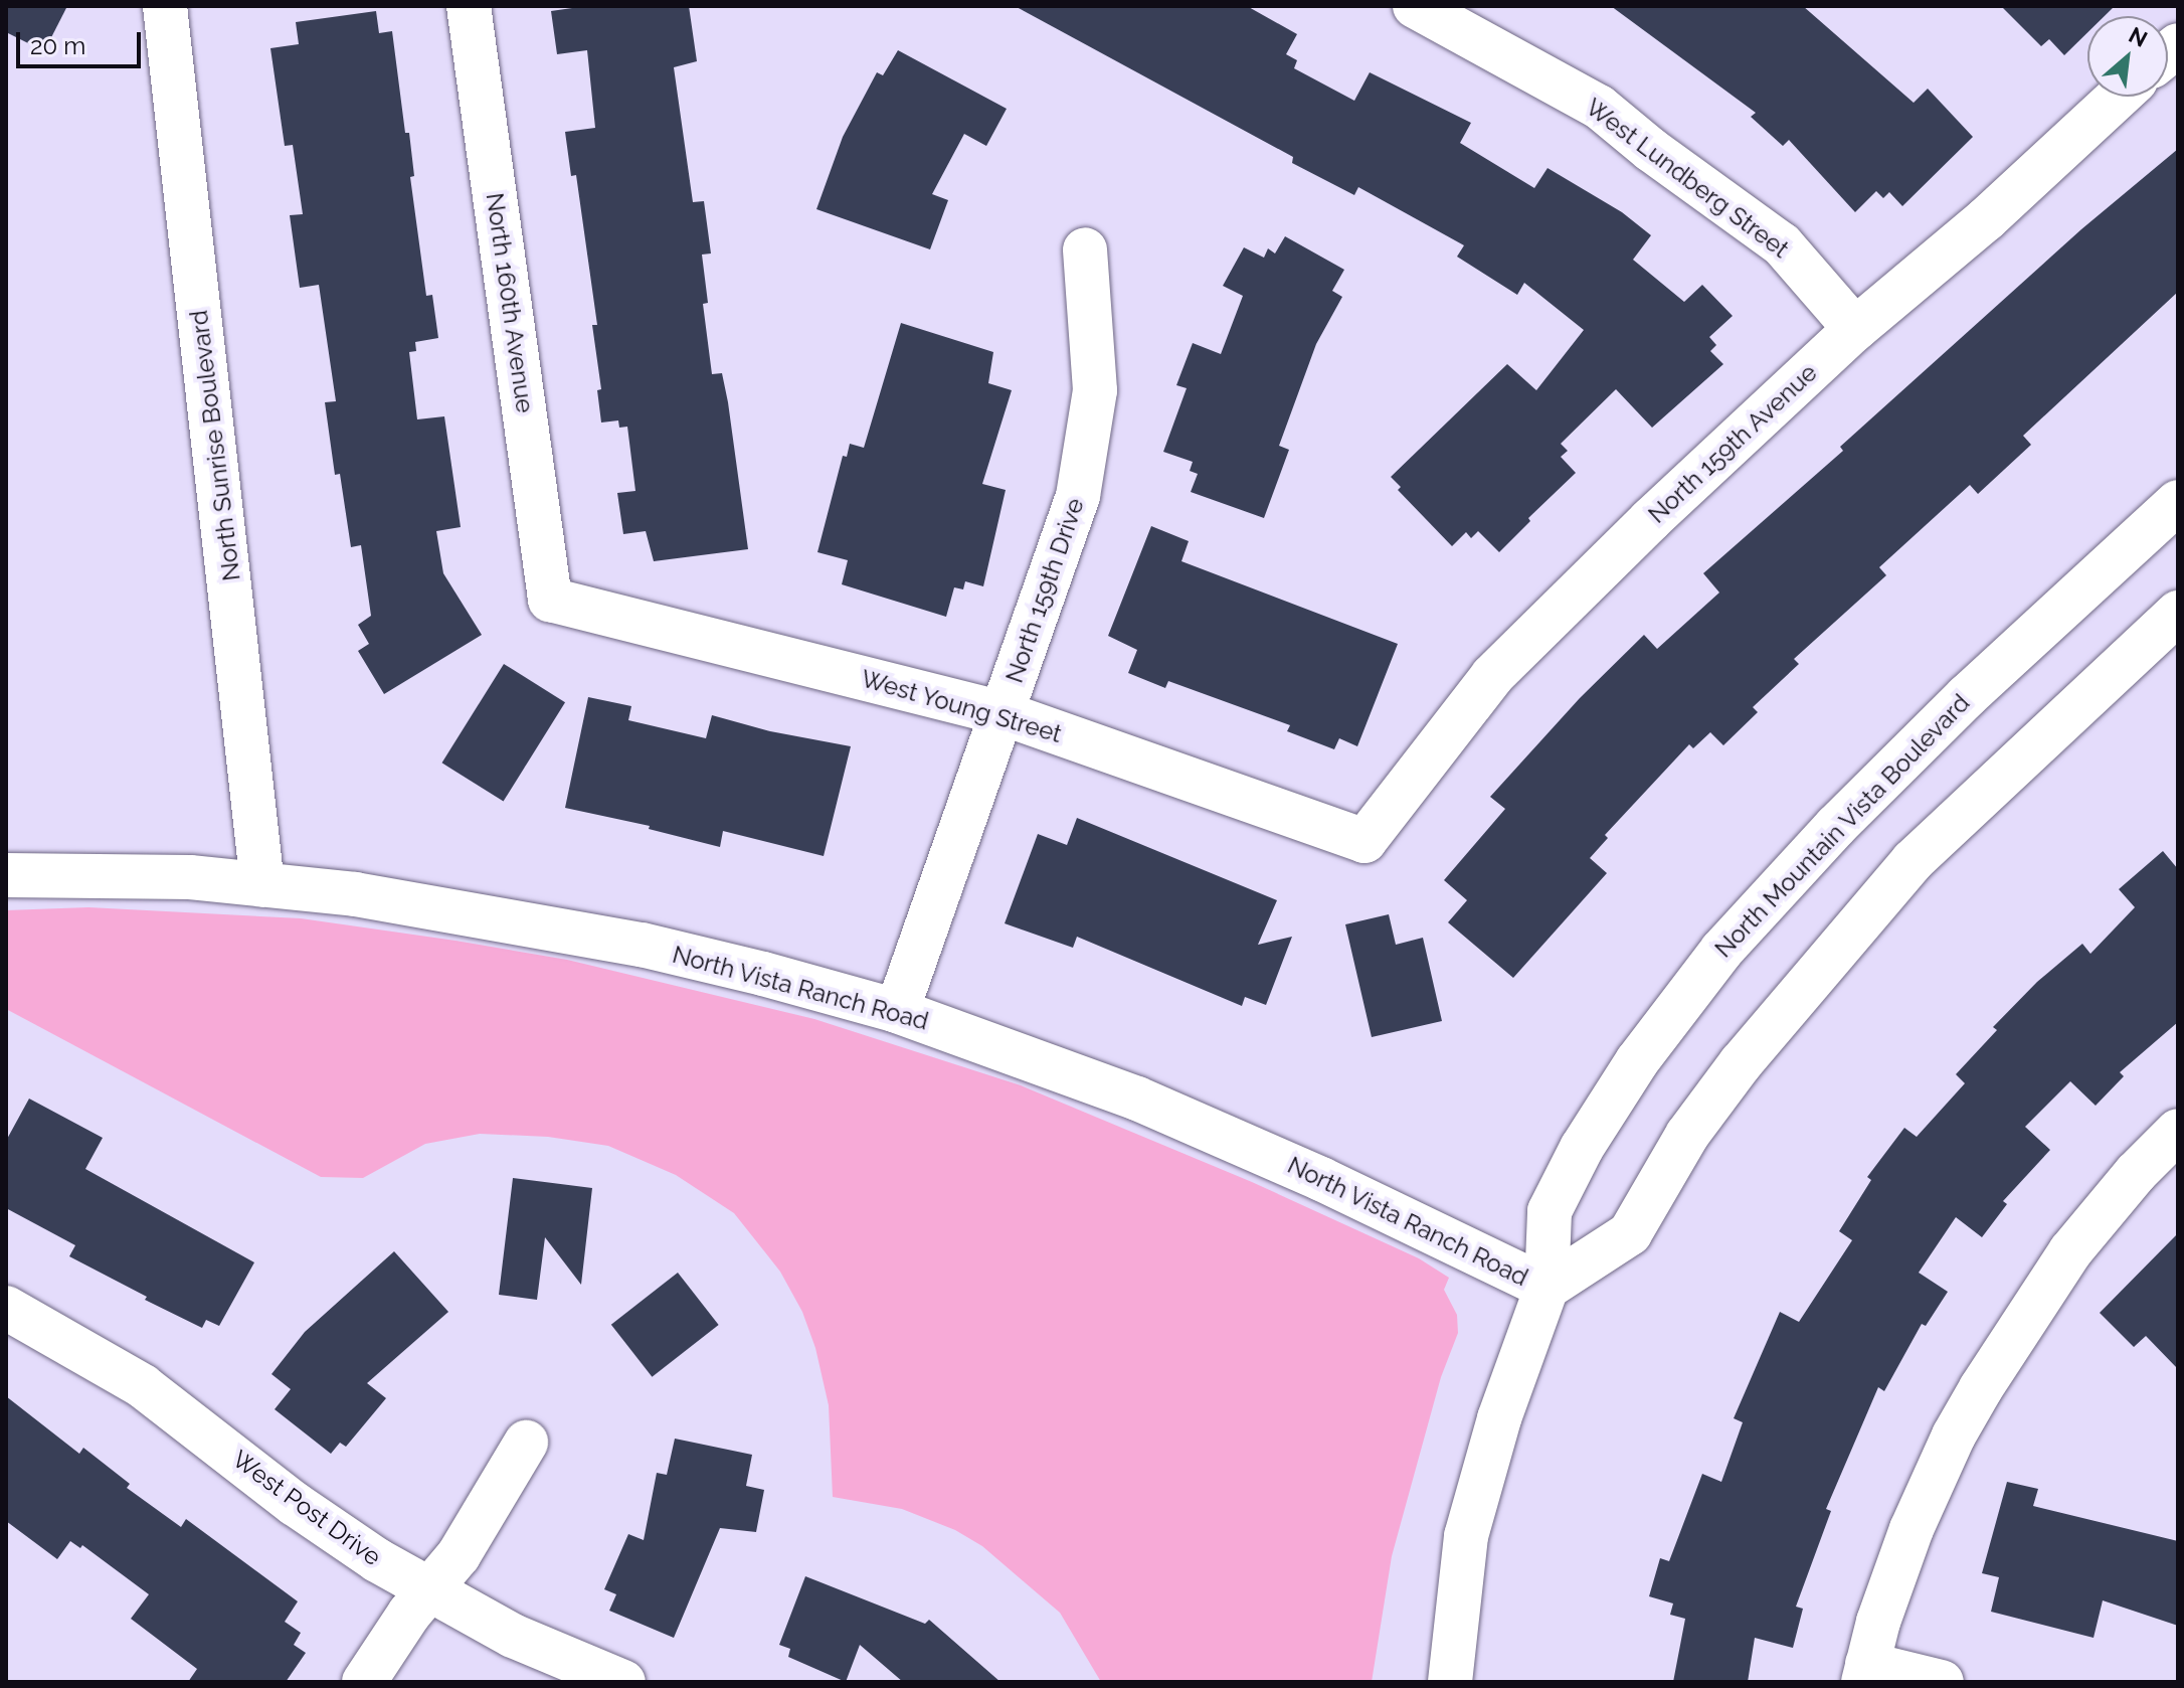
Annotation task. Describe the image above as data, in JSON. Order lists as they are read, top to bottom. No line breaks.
{"streets":{"street":["West Lundberg Street","North 160th Avenue","North 159th Avenue","North Sunrise Boulevard","North 159th Drive","West Young Street","North Mountain Vista Boulevard","North Vista Ranch Road","West Post Drive"]},"crossings":[["West Lundberg Street","North 159th Avenue"],["North 160th Avenue","West Young Street"],["North 159th Avenue","West Young Street"],["North Sunrise Boulevard","North Vista Ranch Road"],["North 159th Drive","West Young Street"],["North 159th Drive","North Vista Ranch Road"],["North Mountain Vista Boulevard","North Vista Ranch Road"]],"scale_bar":"20 m","north":"top right"}
